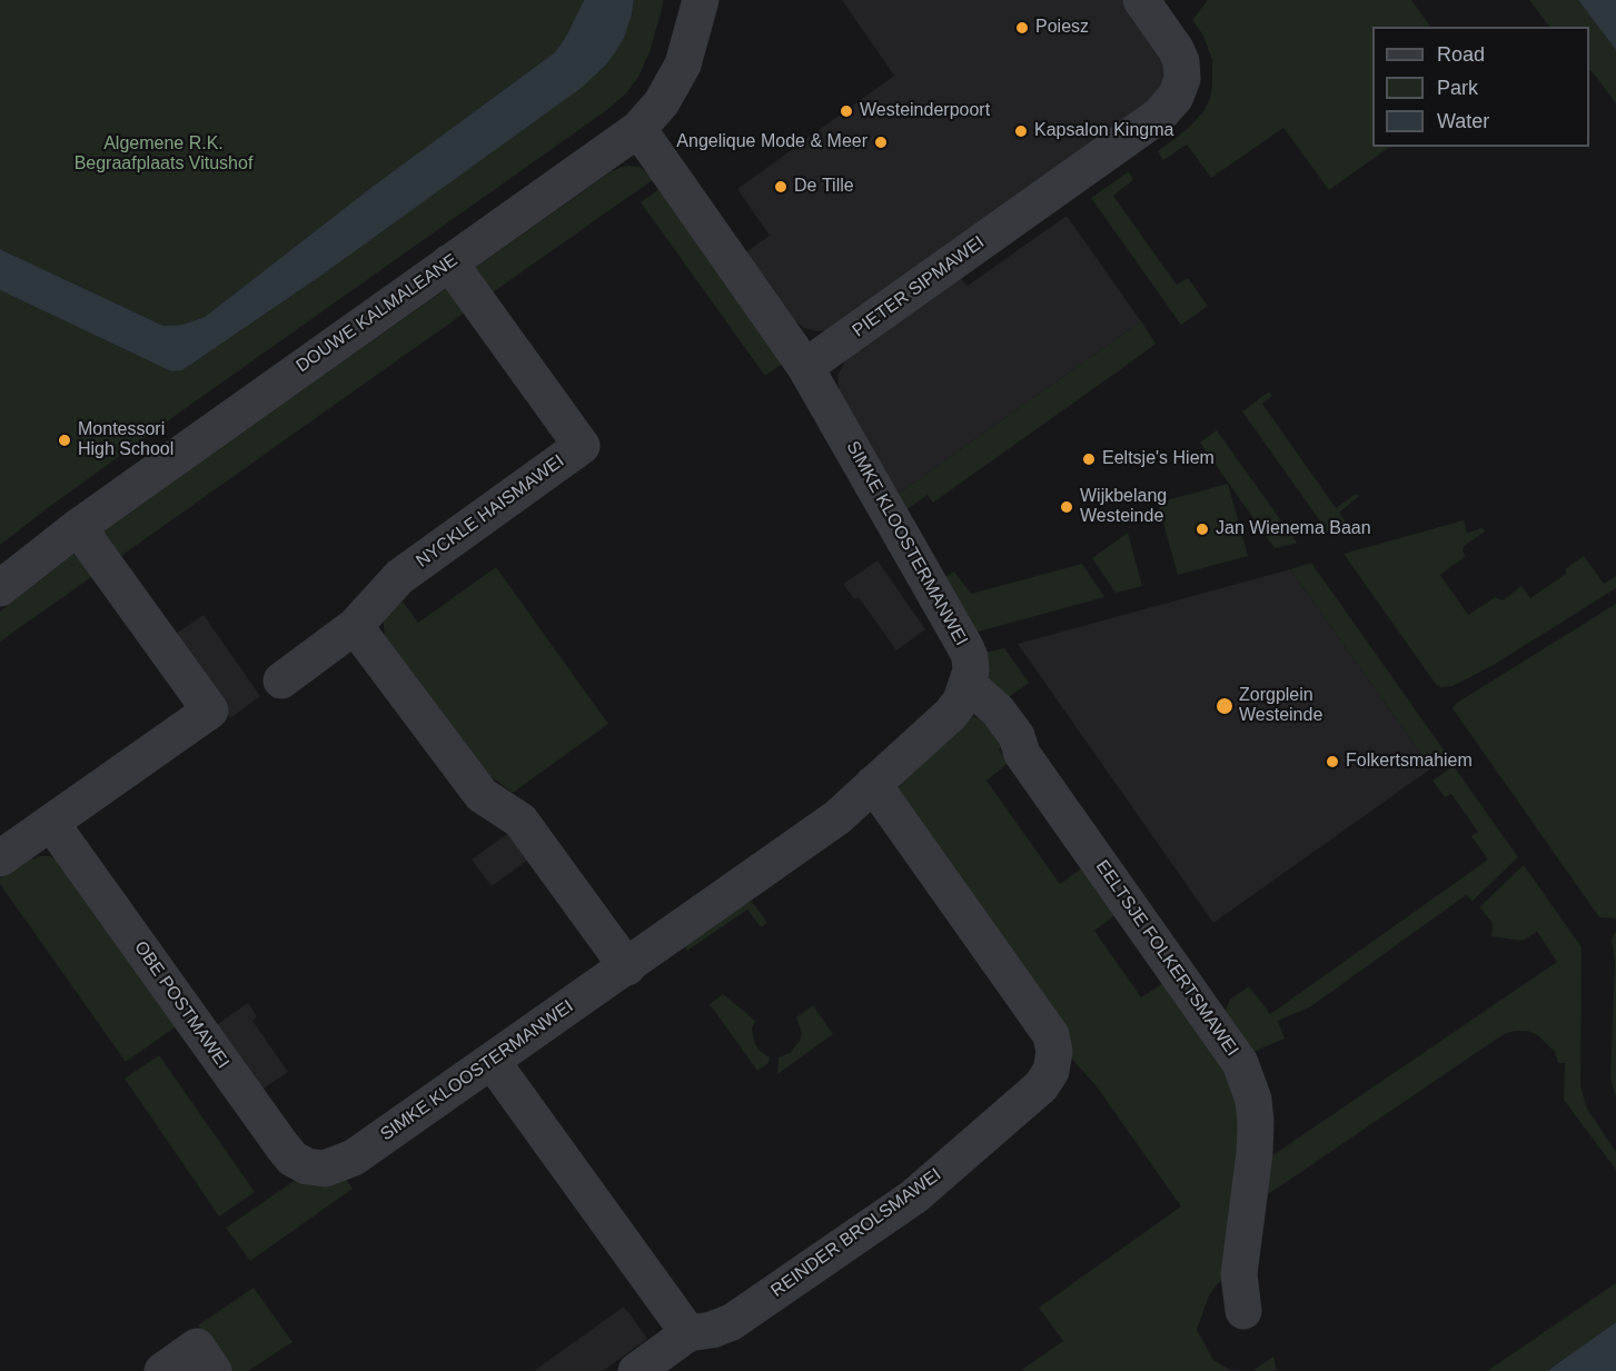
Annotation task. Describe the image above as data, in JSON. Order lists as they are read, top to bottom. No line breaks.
{"streets":{"street":["PIETER SIPMAWEI","DOUWE KALMALEANE","NYCKLE HAISMAWEI","SIMKE KLOOSTERMANWEI","EELTSJE FOLKERTSMAWEI","OBE POSTMAWEI","REINDER BROLSMAWEI"]},"crossings":[["PIETER SIPMAWEI","SIMKE KLOOSTERMANWEI"],["DOUWE KALMALEANE","NYCKLE HAISMAWEI"],["SIMKE KLOOSTERMANWEI","EELTSJE FOLKERTSMAWEI"],["SIMKE KLOOSTERMANWEI","OBE POSTMAWEI"],["SIMKE KLOOSTERMANWEI","REINDER BROLSMAWEI"]],"parks":["Algemene R.K. Begraafplaats Vitushof"],"places":["Poiesz","Westeinderpoort","Kapsalon Kingma","Angelique Mode & Meer","De Tille","Montessori High School","Eeltsje's Hiem","Wijkbelang Westeinde","Jan Wienema Baan","Zorgplein Westeinde","Folkertsmahiem"],"legend":["Road","Park","Water"]}
